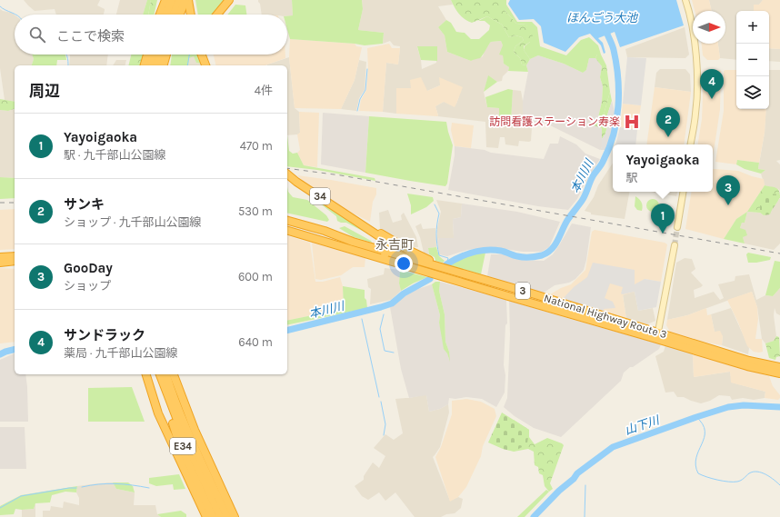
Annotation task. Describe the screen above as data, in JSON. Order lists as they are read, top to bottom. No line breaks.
{"streets":{"highway":["34","3","National Highway Route 3","E34"]},"crossings":[["34","National Highway Route 3"]],"districts":["永吉町"],"water":["ほんごう大池","本川川","山下川"],"places":{"hospital":["訪問看護ステーション寿楽"]},"north":"right","page":{"map_buttons":["+","−"],"search":"ここで検索","heading":["周辺","4件"],"pins":["4","2","3","1"],"list":[{"mark":"1","name":"Yayoigaoka","note":"駅 · 九千部山公園線","value":"470 m"},{"mark":"2","name":"サンキ","note":"ショップ · 九千部山公園線","value":"530 m"},{"mark":"3","name":"GooDay","note":"ショップ","value":"600 m"},{"mark":"4","name":"サンドラック","note":"薬局 · 九千部山公園線","value":"640 m"}],"popup":["Yayoigaoka","駅"]}}
